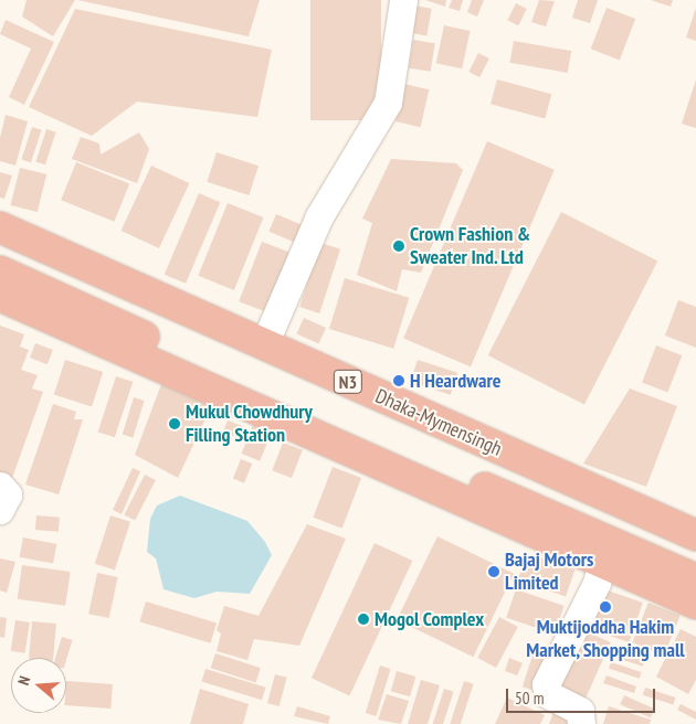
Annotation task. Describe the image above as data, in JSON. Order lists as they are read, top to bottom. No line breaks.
{"streets":{"highway":["N3","Dhaka-Mymensingh"]},"places":["Crown Fashion & Sweater Ind. Ltd","H Heardware","Mukul Chowdhury Filling Station","Bajaj Motors Limited","Muktijoddha Hakim Market, Shopping mall","Mogol Complex"],"scale_bar":"50 m","north":"left"}
